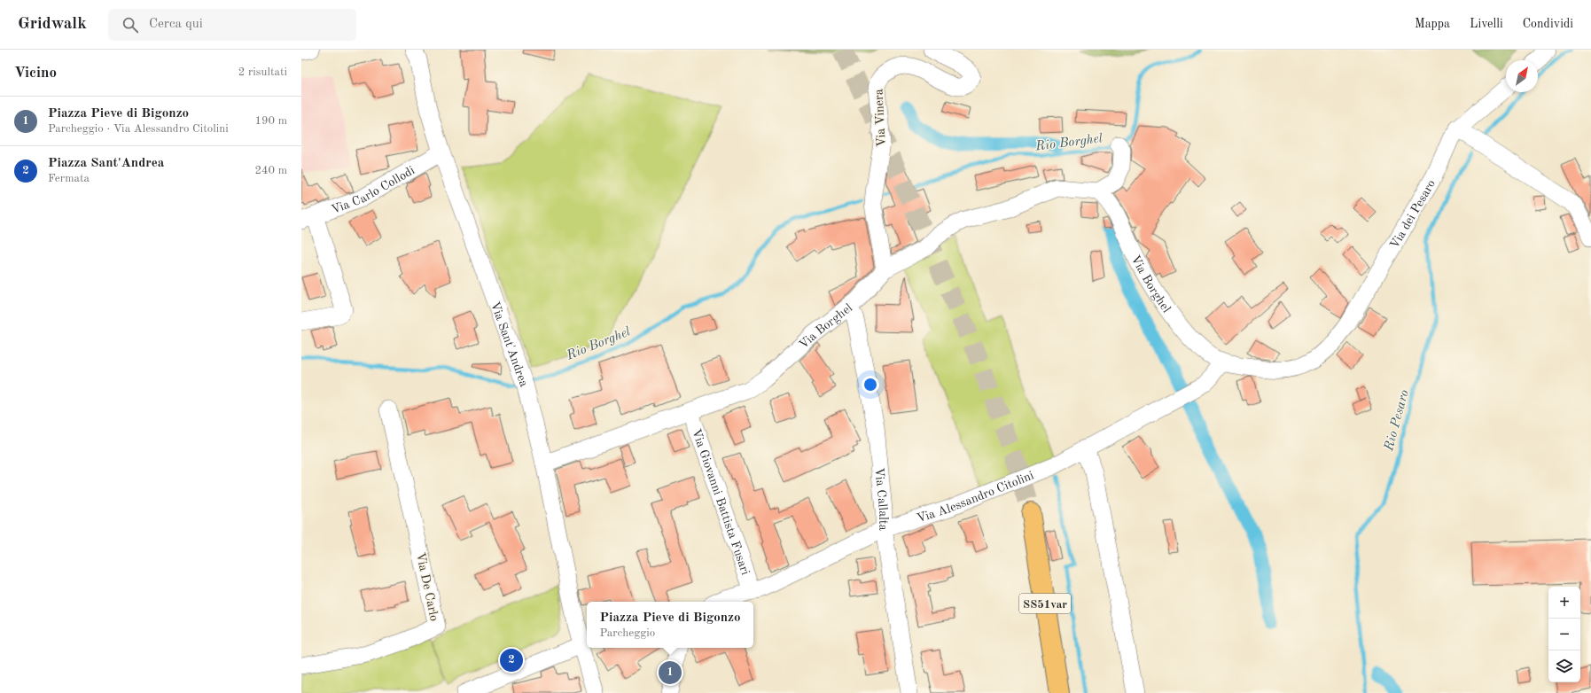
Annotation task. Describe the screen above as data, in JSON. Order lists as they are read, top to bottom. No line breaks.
{"streets":{"main road":["SS51var"],"street":["Via Vinera","Via Carlo Collodi","Via dei Pesaro","Via Borghel","Via Sant'Andrea","Via Alessandro Citolini","Via Callalta","Via Giovanni Battista Fusari","Via De Carlo"]},"crossings":[["Via Vinera","Via Borghel"],["Via Carlo Collodi","Via Sant'Andrea"],["Via dei Pesaro","Via Borghel"],["Via dei Pesaro","Via Alessandro Citolini"],["Via Borghel","Via Sant'Andrea"],["Via Borghel","Via Alessandro Citolini"],["Via Borghel","Via Callalta"],["Via Borghel","Via Giovanni Battista Fusari"],["Via Alessandro Citolini","Via Callalta"],["Via Alessandro Citolini","Via Giovanni Battista Fusari"]],"water":["Rio Borghel","Rio Pesaro"],"north":"top right","page":{"header":"Gridwalk","search":"Cerca qui","nav":["Mappa","Livelli","Condividi"],"heading":["Vicino","2 risultati"],"list":[{"mark":"1","name":"Piazza Pieve di Bigonzo","note":"Parcheggio · Via Alessandro Citolini","value":"190 m"},{"mark":"2","name":"Piazza Sant'Andrea","note":"Fermata","value":"240 m"}],"map_buttons":["+","−"],"popup":["Piazza Pieve di Bigonzo","Parcheggio"],"pins":["2","1"]}}
